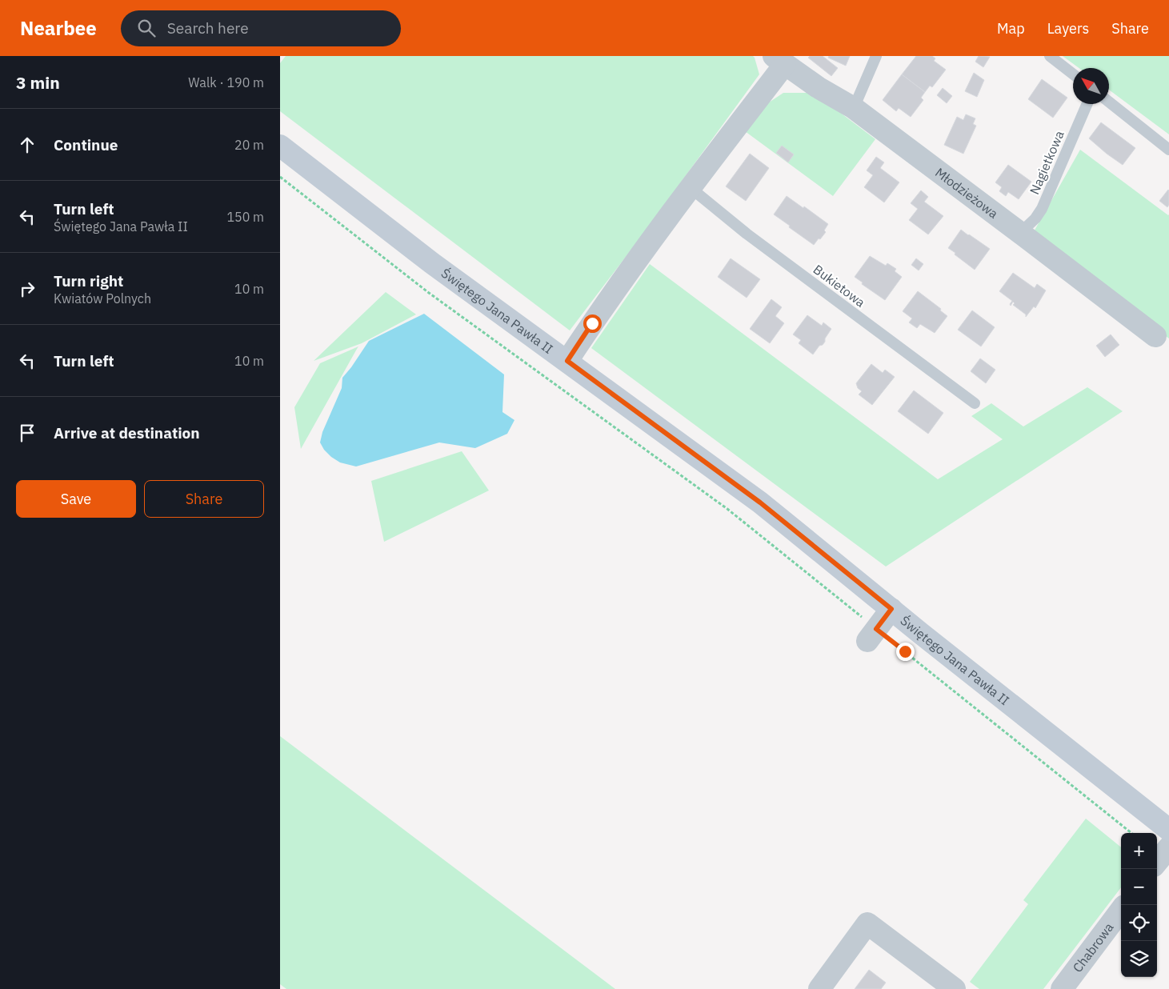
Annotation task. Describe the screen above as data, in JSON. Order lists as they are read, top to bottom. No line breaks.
{"streets":{"street":["Młodzieżowa","Świętego Jana Pawła II","Chabrowa"],"lane":["Nagietkowa","Bukietowa"]},"crossings":[["Nagietkowa","Młodzieżowa"]],"north":"top left","page":{"header":"Nearbee","search":"Search here","nav":["Map","Layers","Share"],"heading":["3 min","Walk · 190 m"],"list":[["Continue","20 m"],["Turn left","Świętego Jana Pawła II","150 m"],["Turn right","Kwiatów Polnych","10 m"],["Turn left","10 m"],"Arrive at destination"],"buttons":["Save","Share"],"map_buttons":["+","−"]}}
